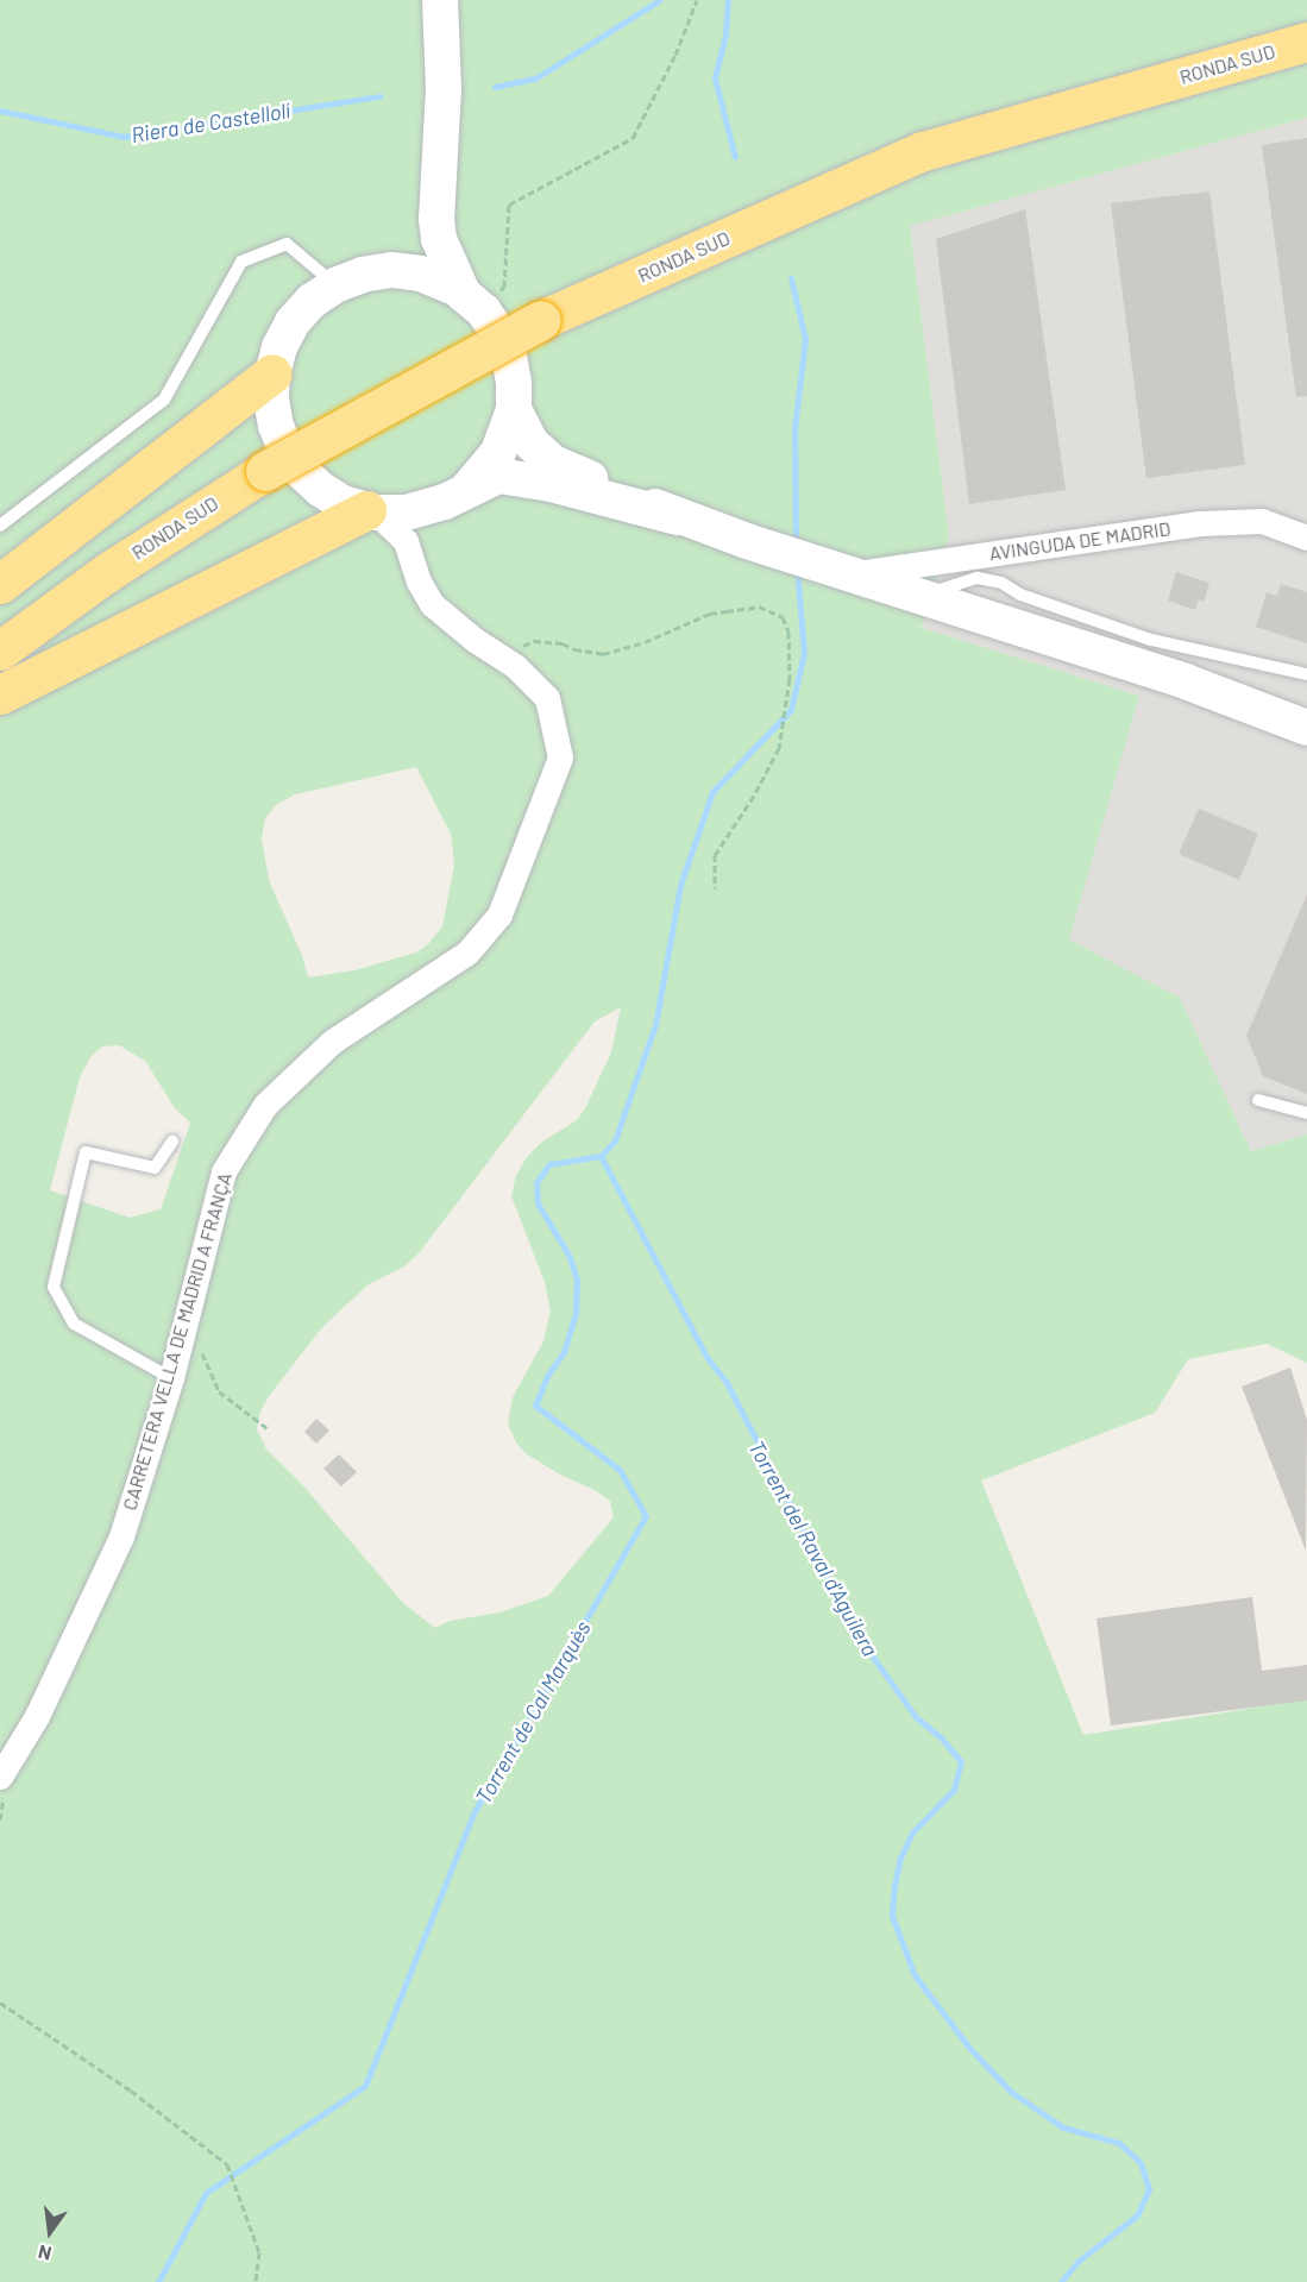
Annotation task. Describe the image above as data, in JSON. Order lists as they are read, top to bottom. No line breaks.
{"streets":{"highway":["RONDA SUD"],"street":["AVINGUDA DE MADRID","CARRETERA VELLA DE MADRID A FRANÇA"]},"water":["Riera de Castellolí","Torrent del Raval d'Aguilera","Torrent de Cal Marquès"],"north":"bottom"}
